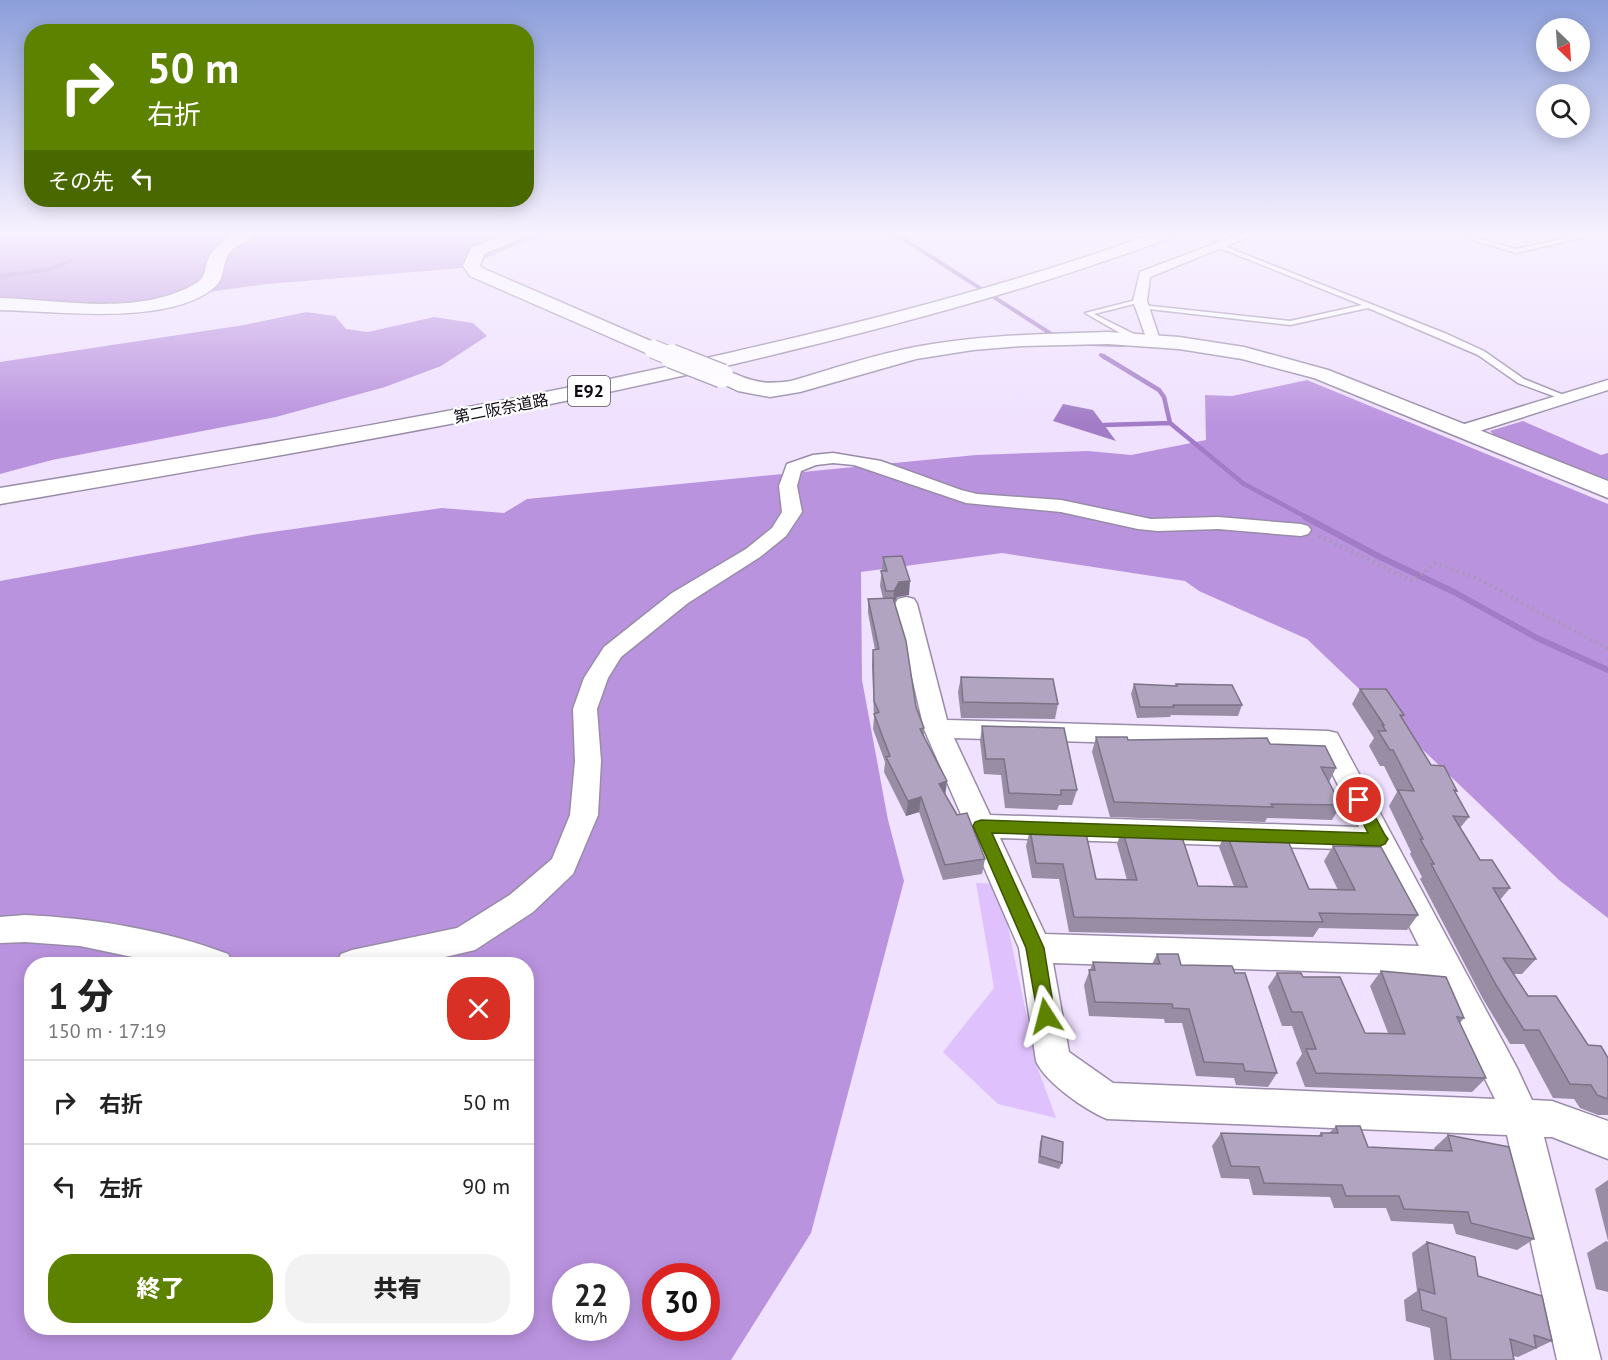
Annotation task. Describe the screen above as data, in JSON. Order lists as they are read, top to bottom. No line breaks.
{"streets":{"main road":["E92","第二阪奈道路"]},"north":"bottom right","page":{"turn":["50 m","右折"],"then":"その先","heading":["1 分","150 m · 17:19"],"list":[{"name":"右折","value":"50 m"},{"name":"左折","value":"90 m"}],"buttons":["終了","共有"],"speed":"22 km/h","limit":"30"}}
